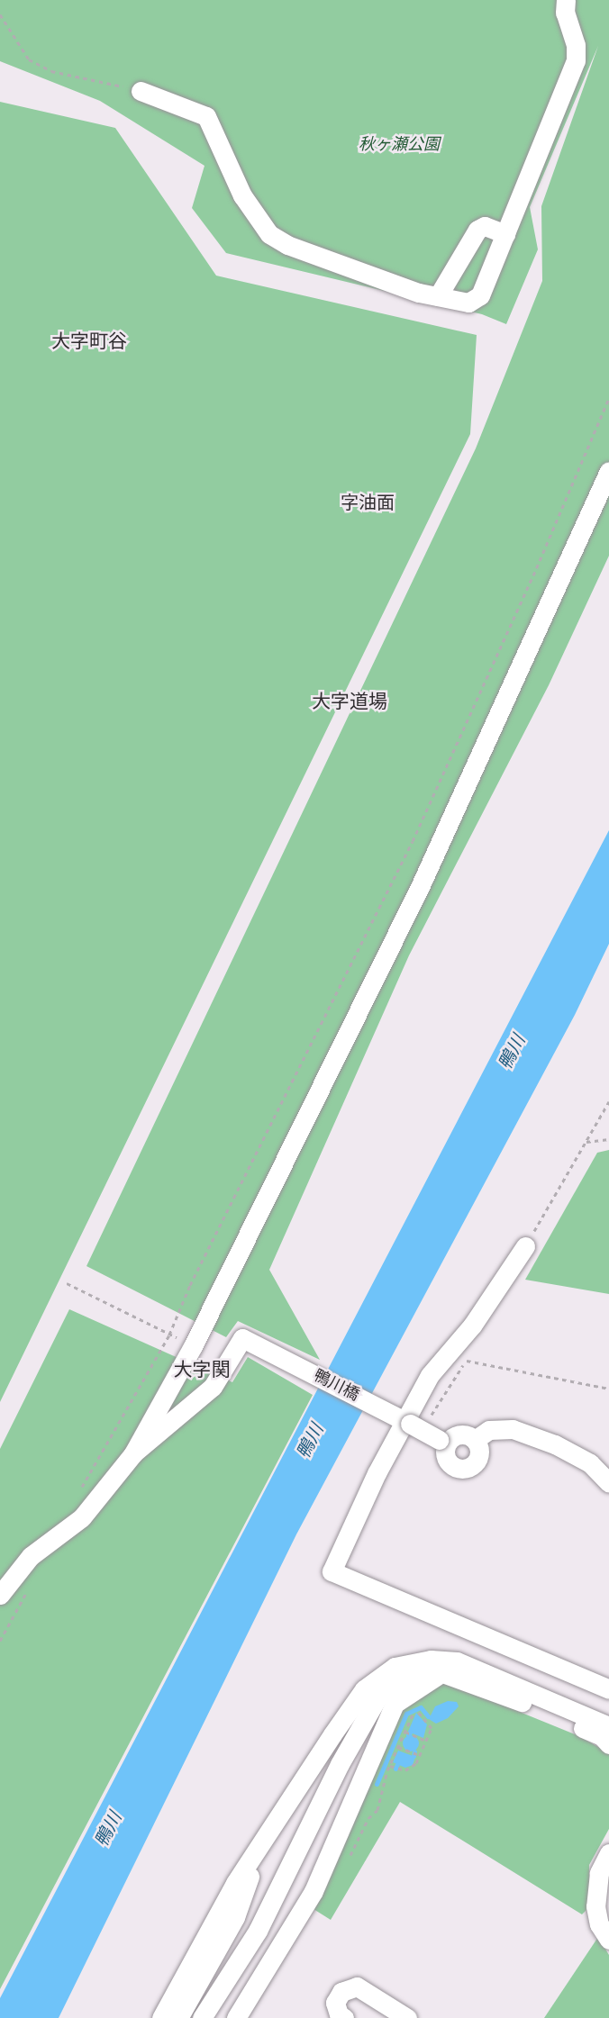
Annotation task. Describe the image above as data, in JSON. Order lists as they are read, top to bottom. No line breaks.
{"streets":{"street":["鴨川橋"]},"districts":["大字町谷","字油面","大字道場","大字関"],"water":["鴨川"],"parks":["秋ヶ瀬公園"]}
